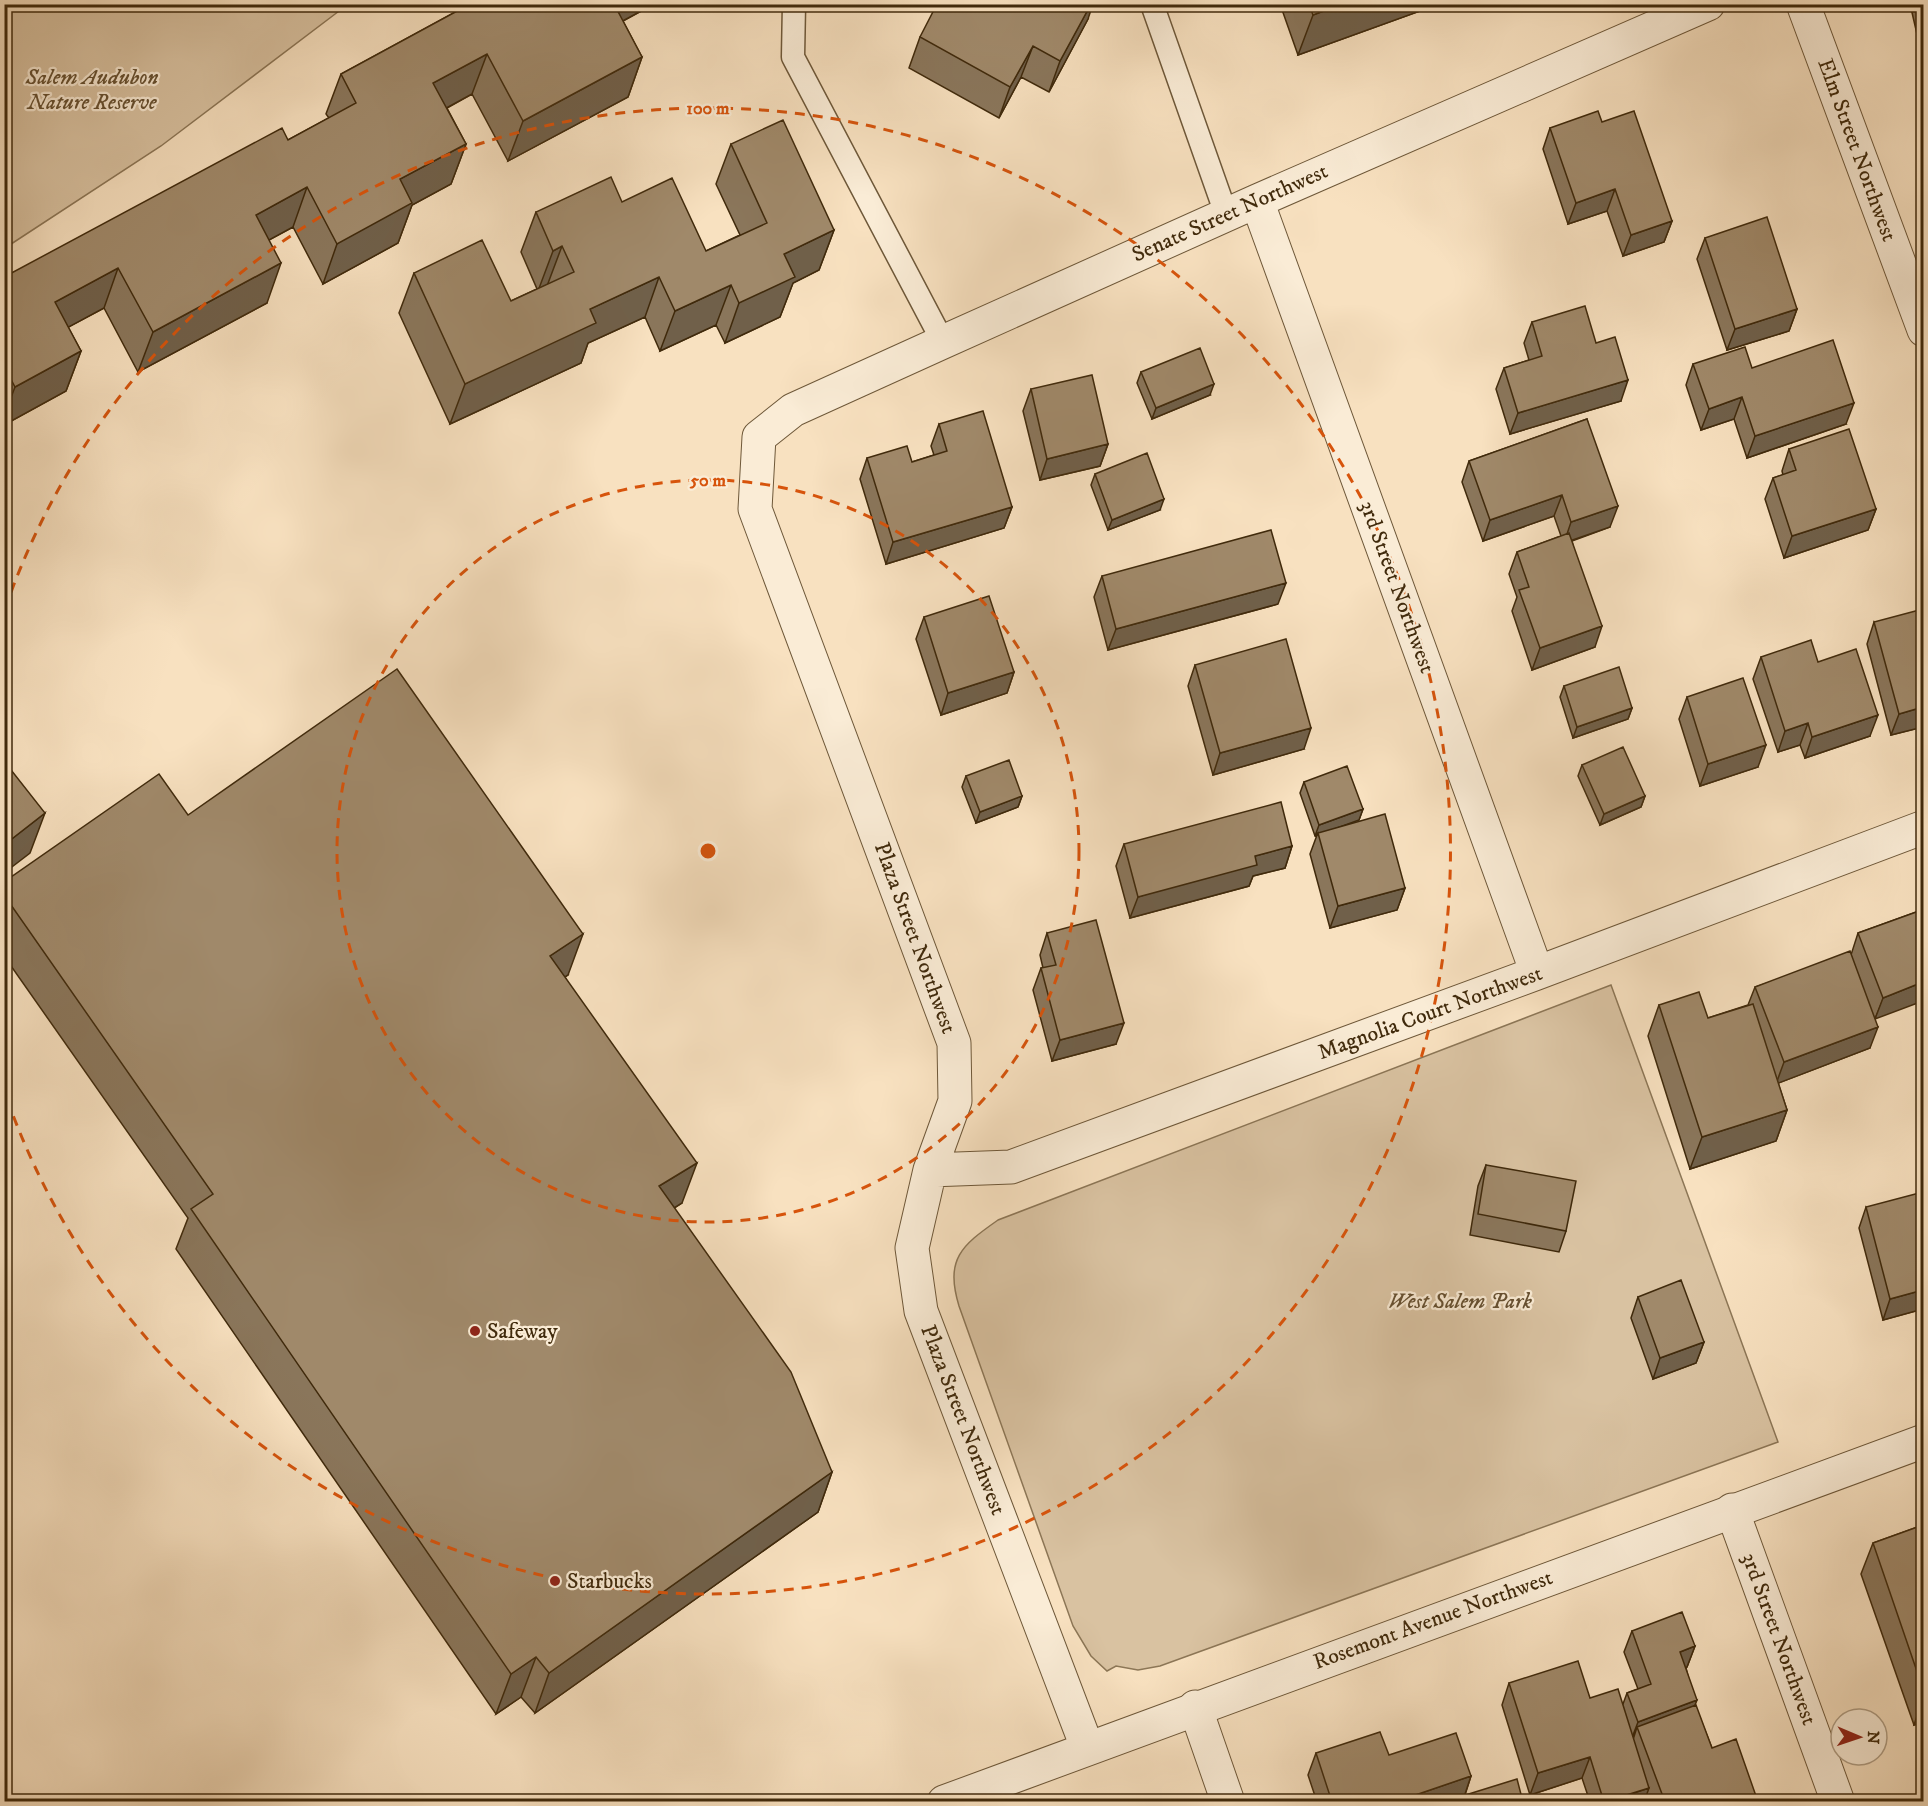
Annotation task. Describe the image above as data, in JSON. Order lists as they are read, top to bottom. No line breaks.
{"streets":{"street":["Elm Street Northwest","Senate Street Northwest","3rd Street Northwest","Plaza Street Northwest","Magnolia Court Northwest","Rosemont Avenue Northwest"]},"crossings":[["Senate Street Northwest","3rd Street Northwest"],["Senate Street Northwest","Plaza Street Northwest"],["3rd Street Northwest","Magnolia Court Northwest"],["3rd Street Northwest","Rosemont Avenue Northwest"],["Plaza Street Northwest","Magnolia Court Northwest"],["Plaza Street Northwest","Rosemont Avenue Northwest"]],"parks":["Salem Audubon Nature Reserve","West Salem Park"],"places":["Safeway","Starbucks"],"north":"right","rings":["100 m","50 m"]}
